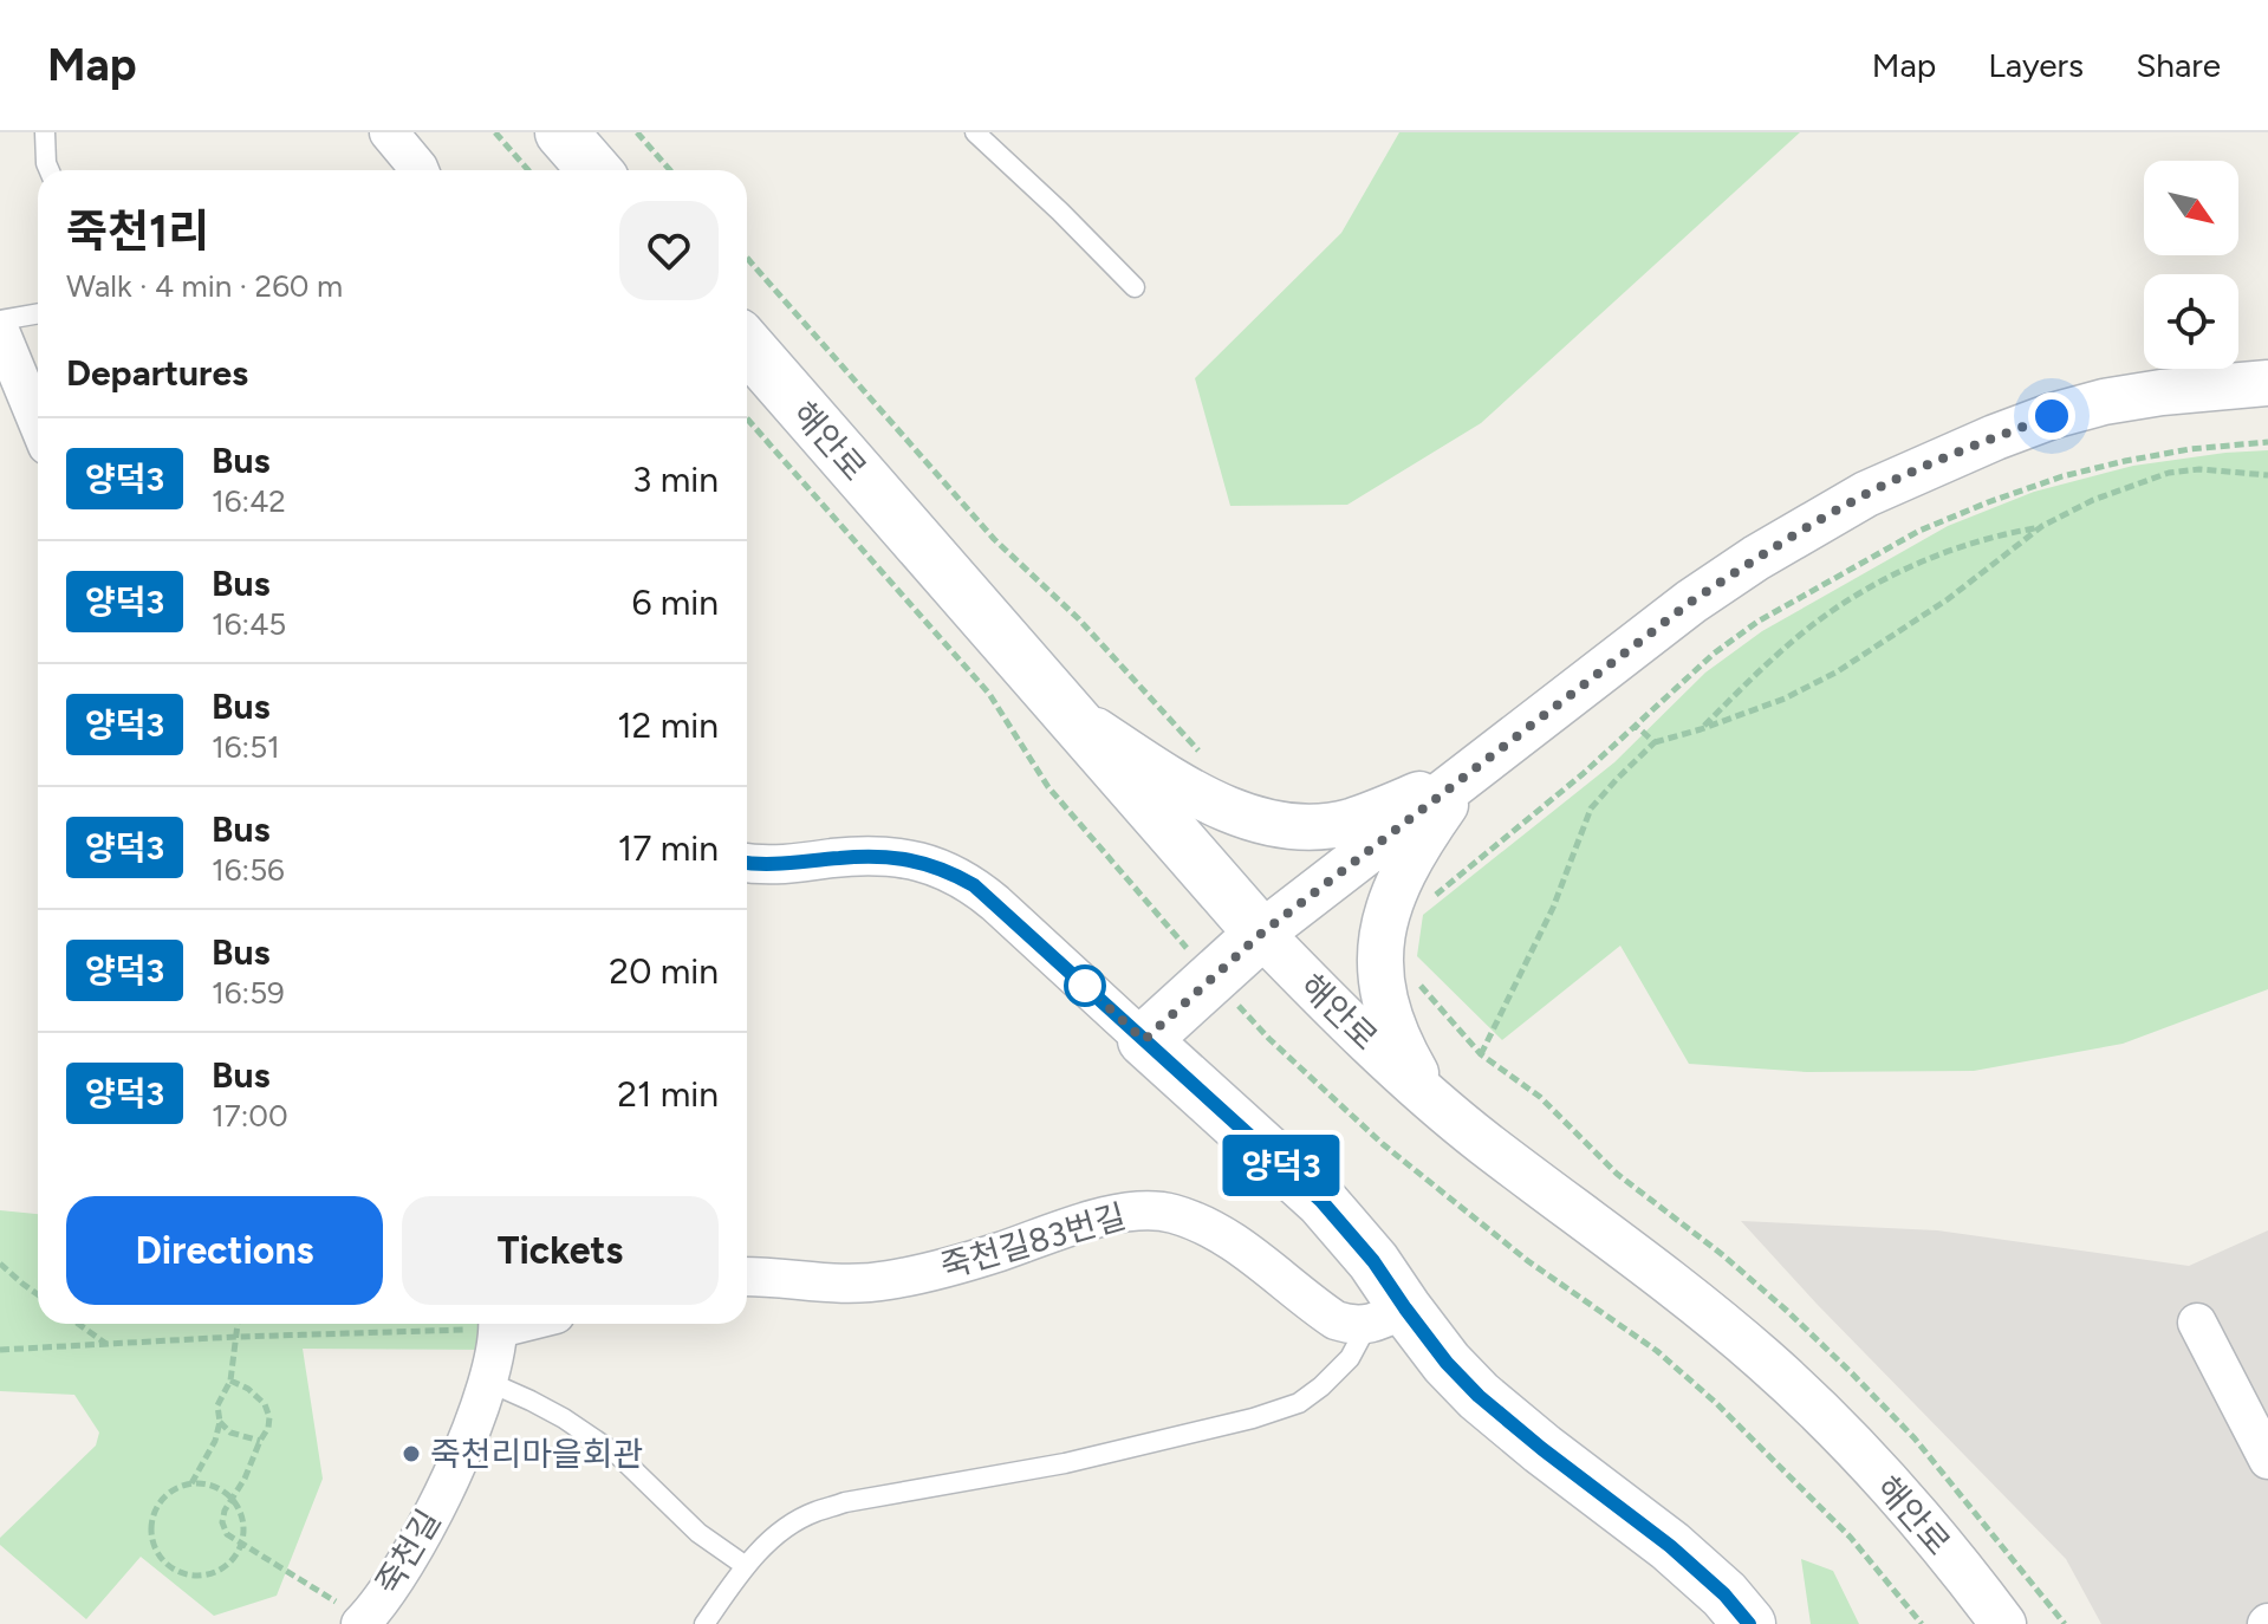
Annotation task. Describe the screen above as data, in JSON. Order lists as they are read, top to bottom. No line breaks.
{"streets":{"main road":["해안로"],"street":["죽천길83번길","죽천길"]},"places":["죽천리마을회관"],"lines":["bus line 양덕3"],"north":"bottom right","page":{"header":"Map","nav":["Map","Layers","Share"],"on_map":"양덕3","heading":[["죽천1리","Walk · 4 min · 260 m"],"Departures"],"list":[{"mark":"양덕3","name":"Bus","note":"16:42","value":"3 min"},{"mark":"양덕3","name":"Bus","note":"16:45","value":"6 min"},{"mark":"양덕3","name":"Bus","note":"16:51","value":"12 min"},{"mark":"양덕3","name":"Bus","note":"16:56","value":"17 min"},{"mark":"양덕3","name":"Bus","note":"16:59","value":"20 min"},{"mark":"양덕3","name":"Bus","note":"17:00","value":"21 min"}],"buttons":["Directions","Tickets"]}}
